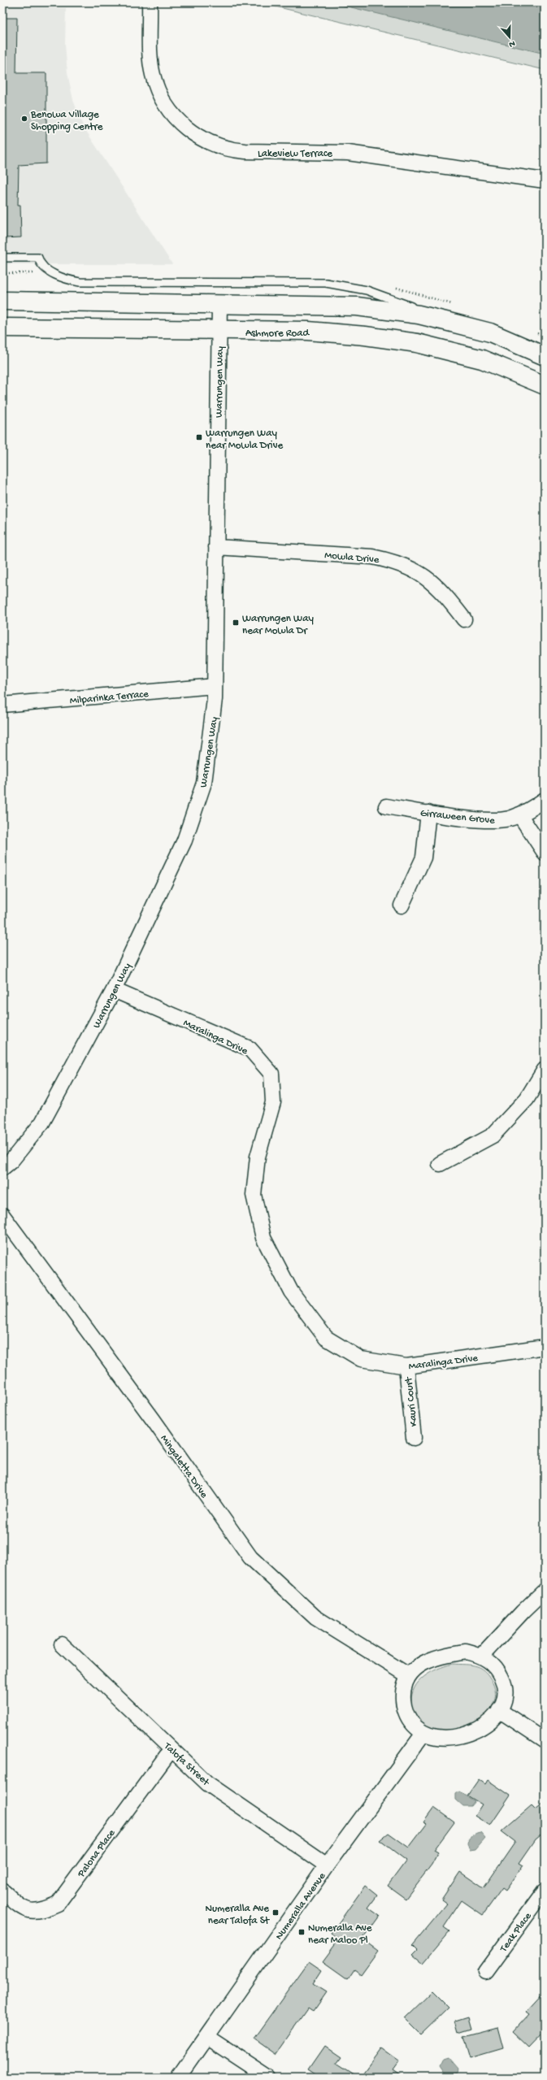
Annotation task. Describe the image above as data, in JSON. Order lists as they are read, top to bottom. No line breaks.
{"streets":{"main road":["Ashmore Road"],"street":["Lakeview Terrace","Warrungen Way","Mowla Drive","Milparinka Terrace","Girraween Grove","Maralinga Drive","Kauri Court","Mingaletta Drive","Talofa Street","Palona Place","Numeralla Avenue","Teak Place"]},"crossings":[["Ashmore Road","Warrungen Way"],["Warrungen Way","Mowla Drive"],["Warrungen Way","Milparinka Terrace"],["Warrungen Way","Maralinga Drive"],["Maralinga Drive","Kauri Court"],["Mingaletta Drive","Numeralla Avenue"],["Talofa Street","Palona Place"],["Talofa Street","Numeralla Avenue"]],"places":{"other":["Benowa Village Shopping Centre"],"transit":["Warrungen Way near Mowla Drive","Warrungen Way near Mowla Dr","Numeralla Ave near Talofa St","Numeralla Ave near Maloo Pl"]},"north":"bottom"}
